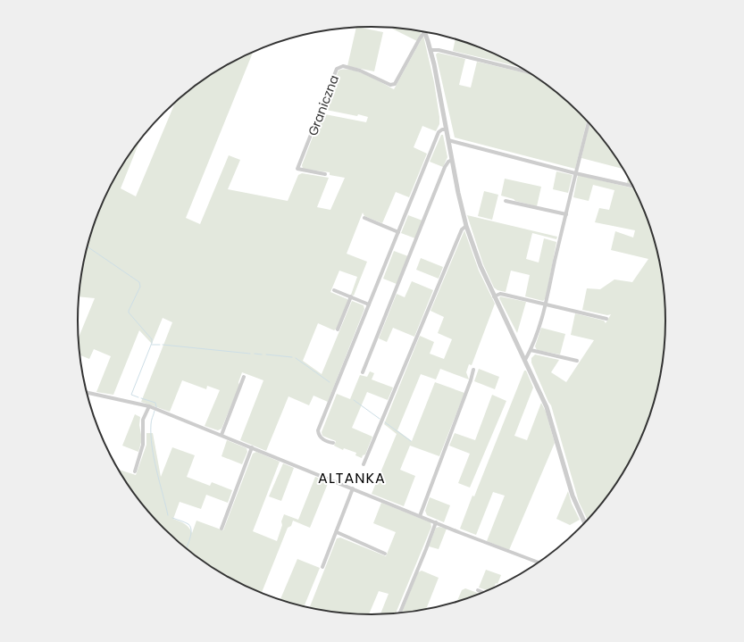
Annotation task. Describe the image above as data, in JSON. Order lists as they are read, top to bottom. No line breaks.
{"streets":{"street":["Graniczna"]},"districts":["ALTANKA"]}
